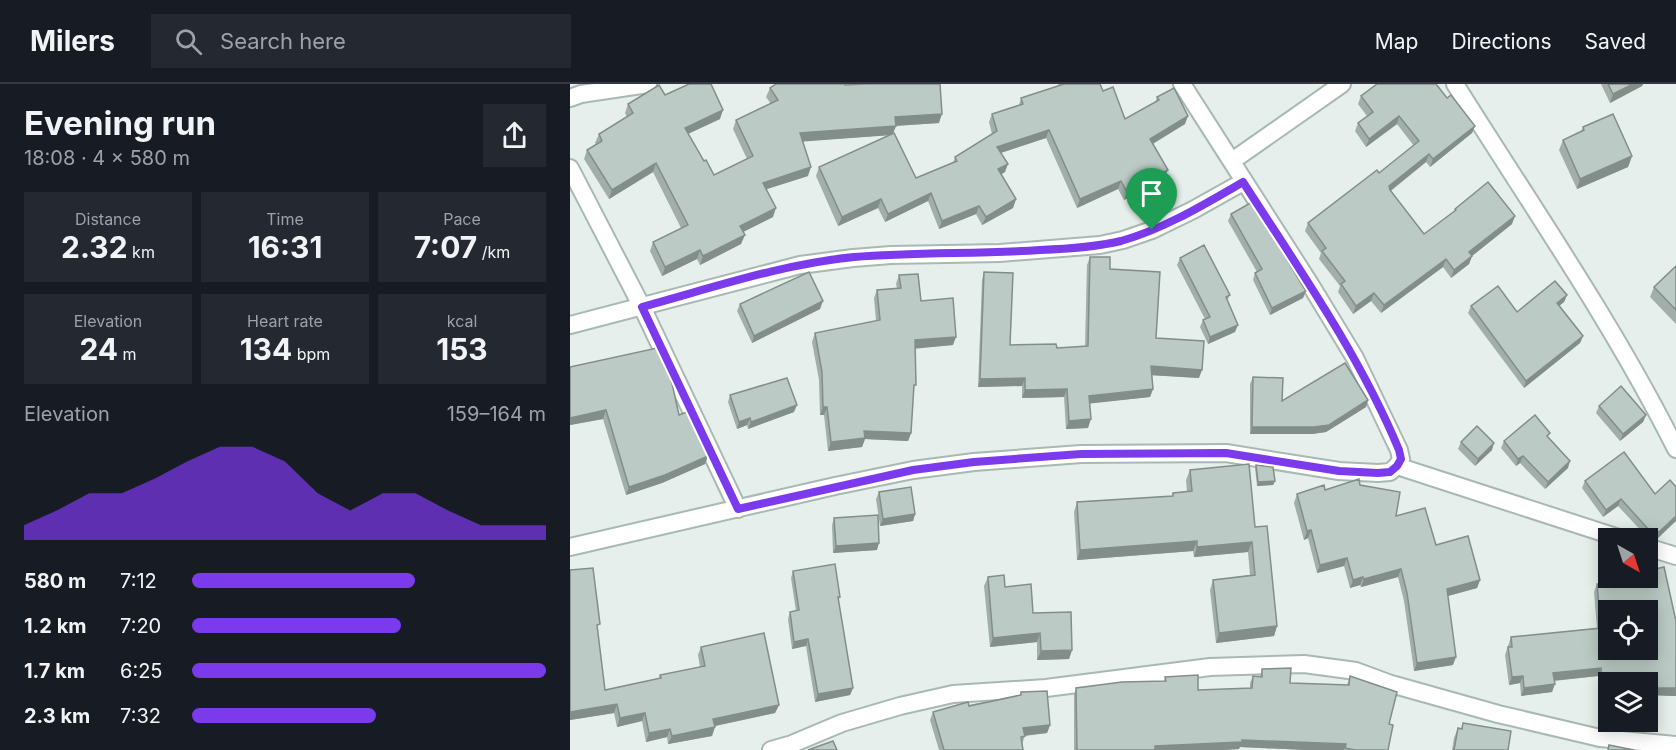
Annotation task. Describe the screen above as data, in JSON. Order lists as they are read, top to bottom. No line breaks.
{"north":"bottom right","page":{"header":"Milers","search":"Search here","nav":["Map","Directions","Saved"],"heading":["Evening run","18:08 · 4 × 580 m"],"stats":[["Distance","2.32 km"],["Time","16:31"],["Pace","7:07 /km"],["Elevation","24 m"],["Heart rate","134 bpm"],["kcal","153"]],"chart":["Elevation","159–164 m"],"list":[{"name":"580 m","note":"7:12"},{"name":"1.2 km","note":"7:20"},{"name":"1.7 km","note":"6:25"},{"name":"2.3 km","note":"7:32"}]}}
